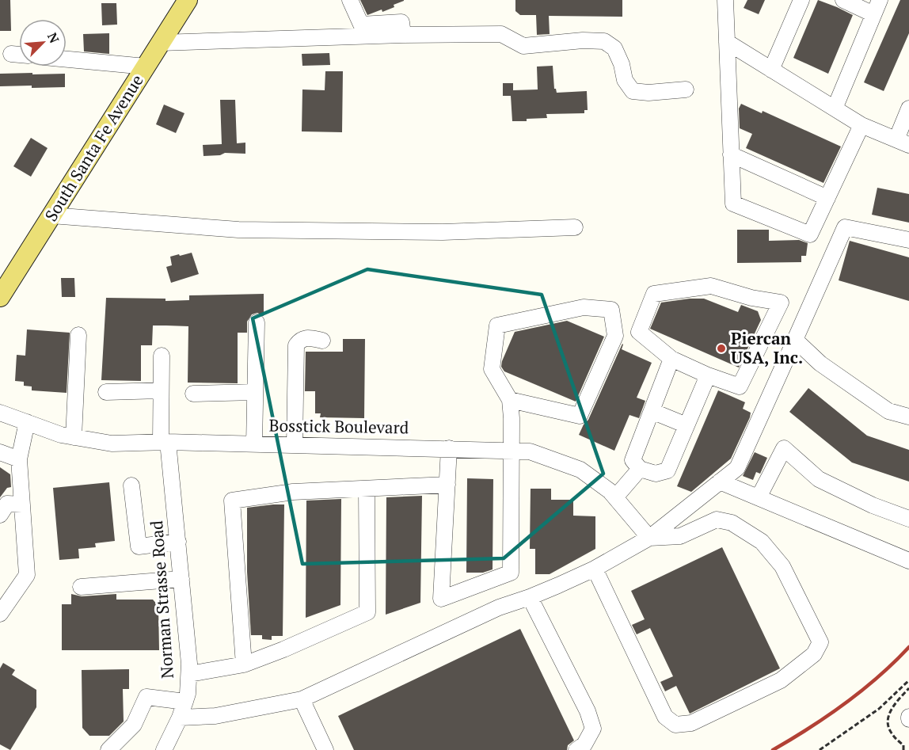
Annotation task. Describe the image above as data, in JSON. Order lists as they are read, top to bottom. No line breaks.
{"streets":{"main road":["South Santa Fe Avenue"],"street":["Bosstick Boulevard","Norman Strasse Road"]},"crossings":[["Bosstick Boulevard","Norman Strasse Road"]],"places":["Piercan USA, Inc."],"north":"top right"}
